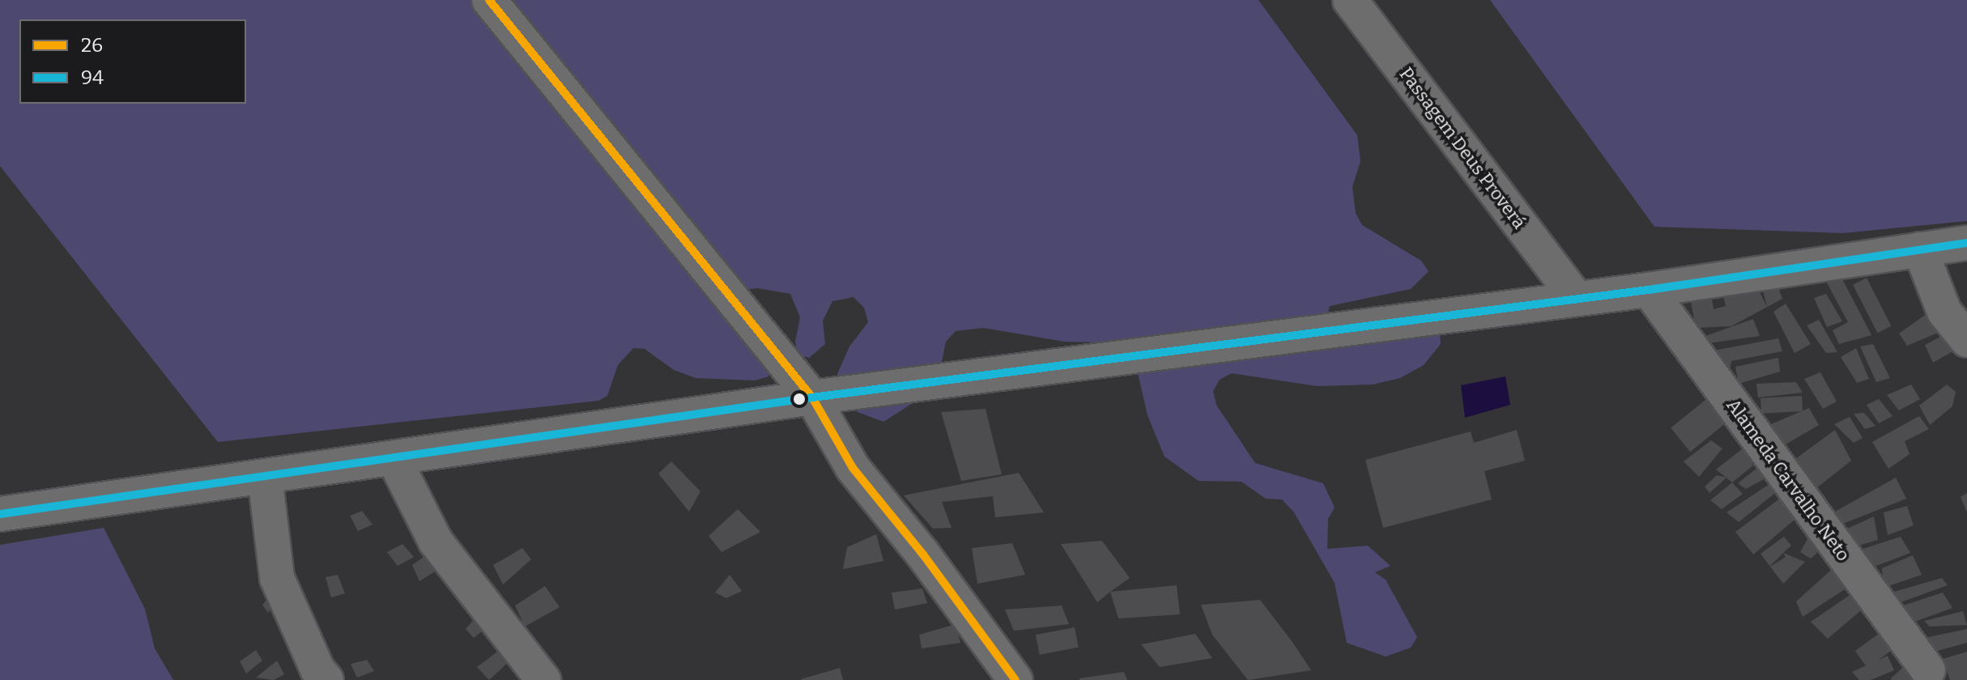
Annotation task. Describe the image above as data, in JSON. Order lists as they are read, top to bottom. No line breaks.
{"streets":{"street":["Passagem Deus Proverá","Alameda Carvalho Neto"]},"lines":["transit line 26","transit line 94"],"legend":["26","94"]}
